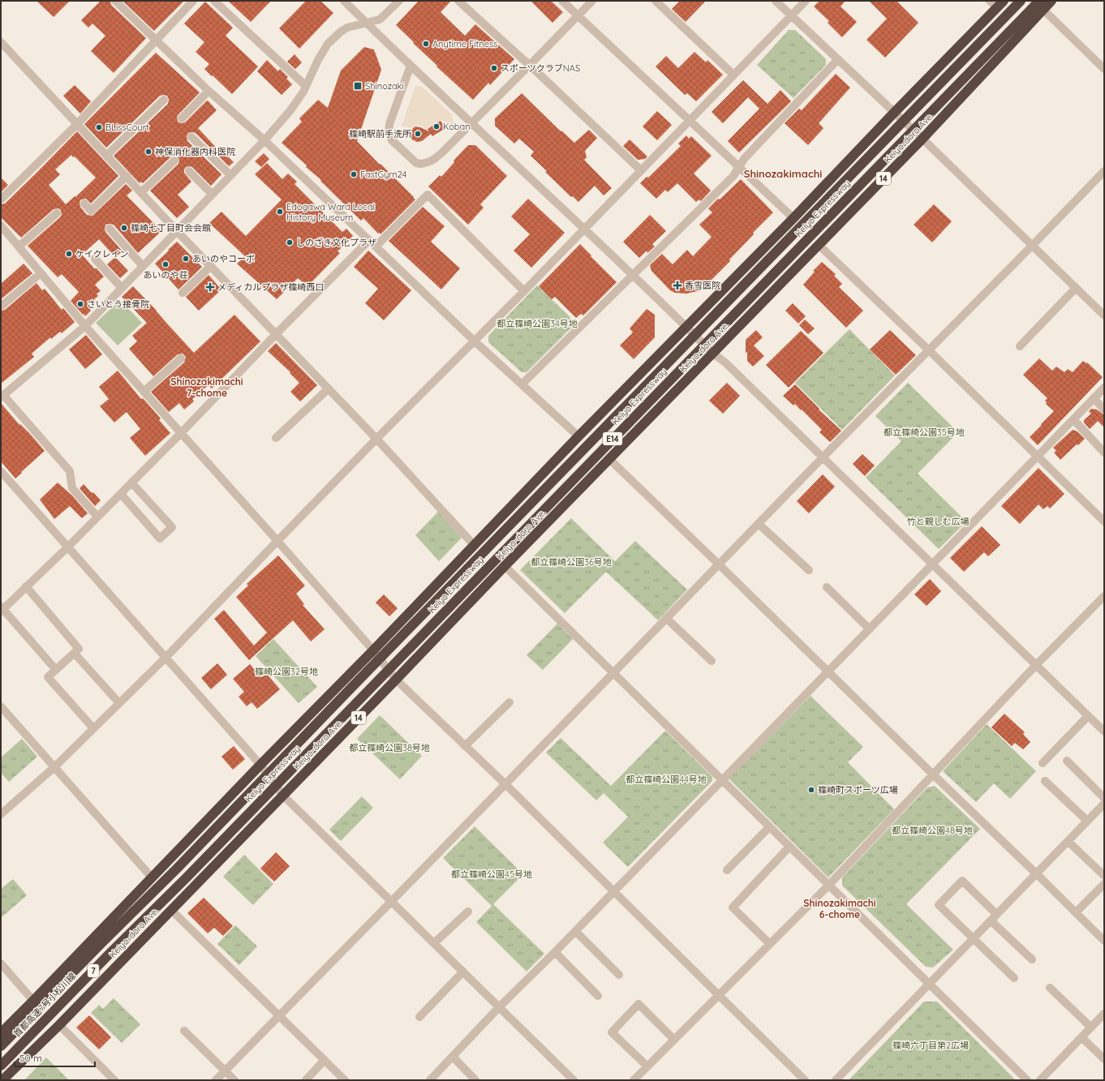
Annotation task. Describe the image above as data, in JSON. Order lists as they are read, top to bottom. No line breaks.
{"streets":{"highway":["Keiyo-doro Ave.","14","Keiyo Expressway","E14","7","首都高速7号小松川線"]},"crossings":[["Keiyo-doro Ave.","Keiyo Expressway"],["Keiyo Expressway","首都高速7号小松川線"]],"districts":["Shinozakimachi","Shinozakimachi 7-chome","Shinozakimachi 6-chome"],"parks":["都立篠崎公園34号地","都立篠崎公園35号地","竹と親しむ広場","都立篠崎公園36号地","篠崎公園32号地","都立篠崎公園38号地","都立篠崎公園44号地","都立篠崎公園48号地","都立篠崎公園45号地","篠崎六丁目第2広場"],"places":{"other":["Anytime Fitness","スポーツクラブNAS","Koban","BLissCourt","篠崎駅前手洗所","神保消化器内科医院","FastGym24","Edogawa Ward Local History Museum","篠崎七丁目町会会館","しのざき文化プラザ","ケイクレイン","あいのやコーポ","あいのや荘","さいとう接骨院","篠崎町スポーツ広場"],"transit":["Shinozaki"],"health":["香雪医院","メディカルプラザ篠崎西口"]},"scale_bar":"50 m"}
